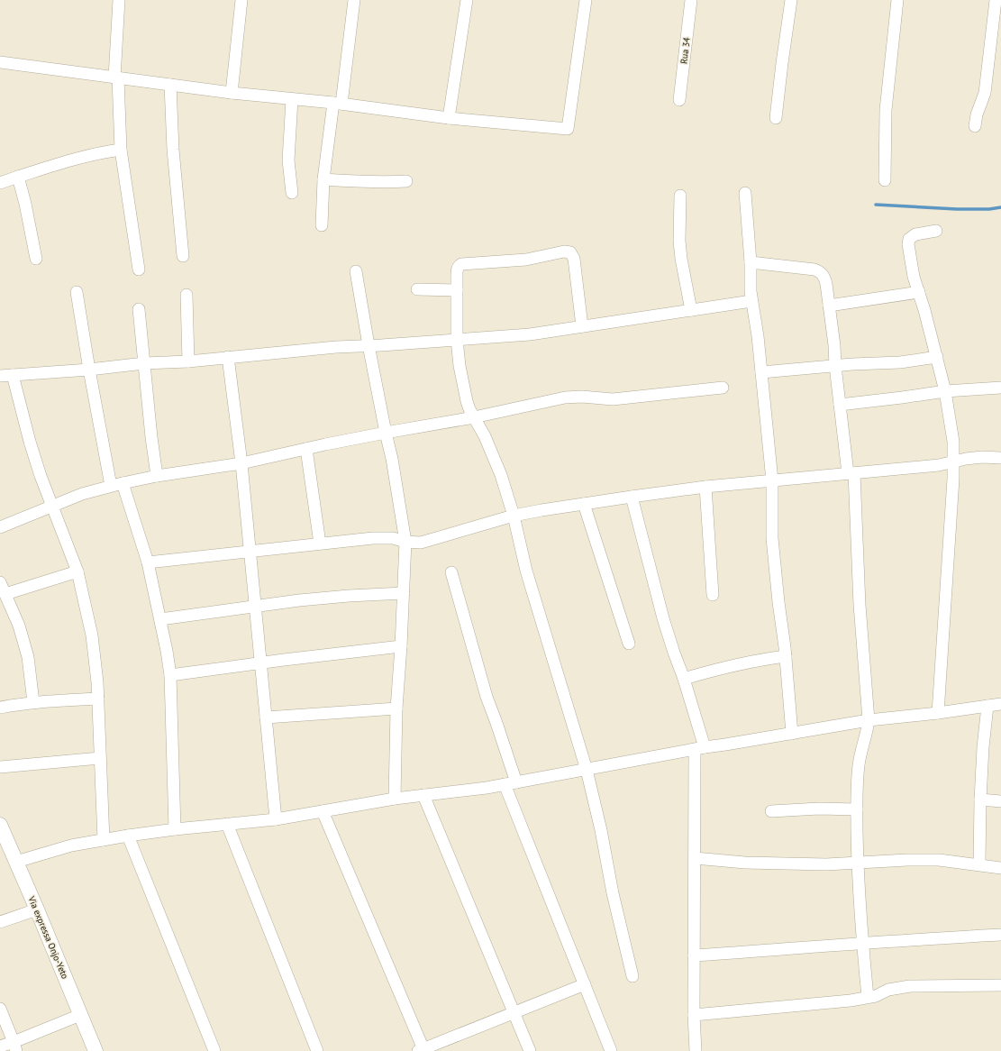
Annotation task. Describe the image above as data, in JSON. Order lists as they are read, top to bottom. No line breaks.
{"streets":{"main road":["Via expressa Onjo-Yeto"],"street":["Rua 34"]}}
